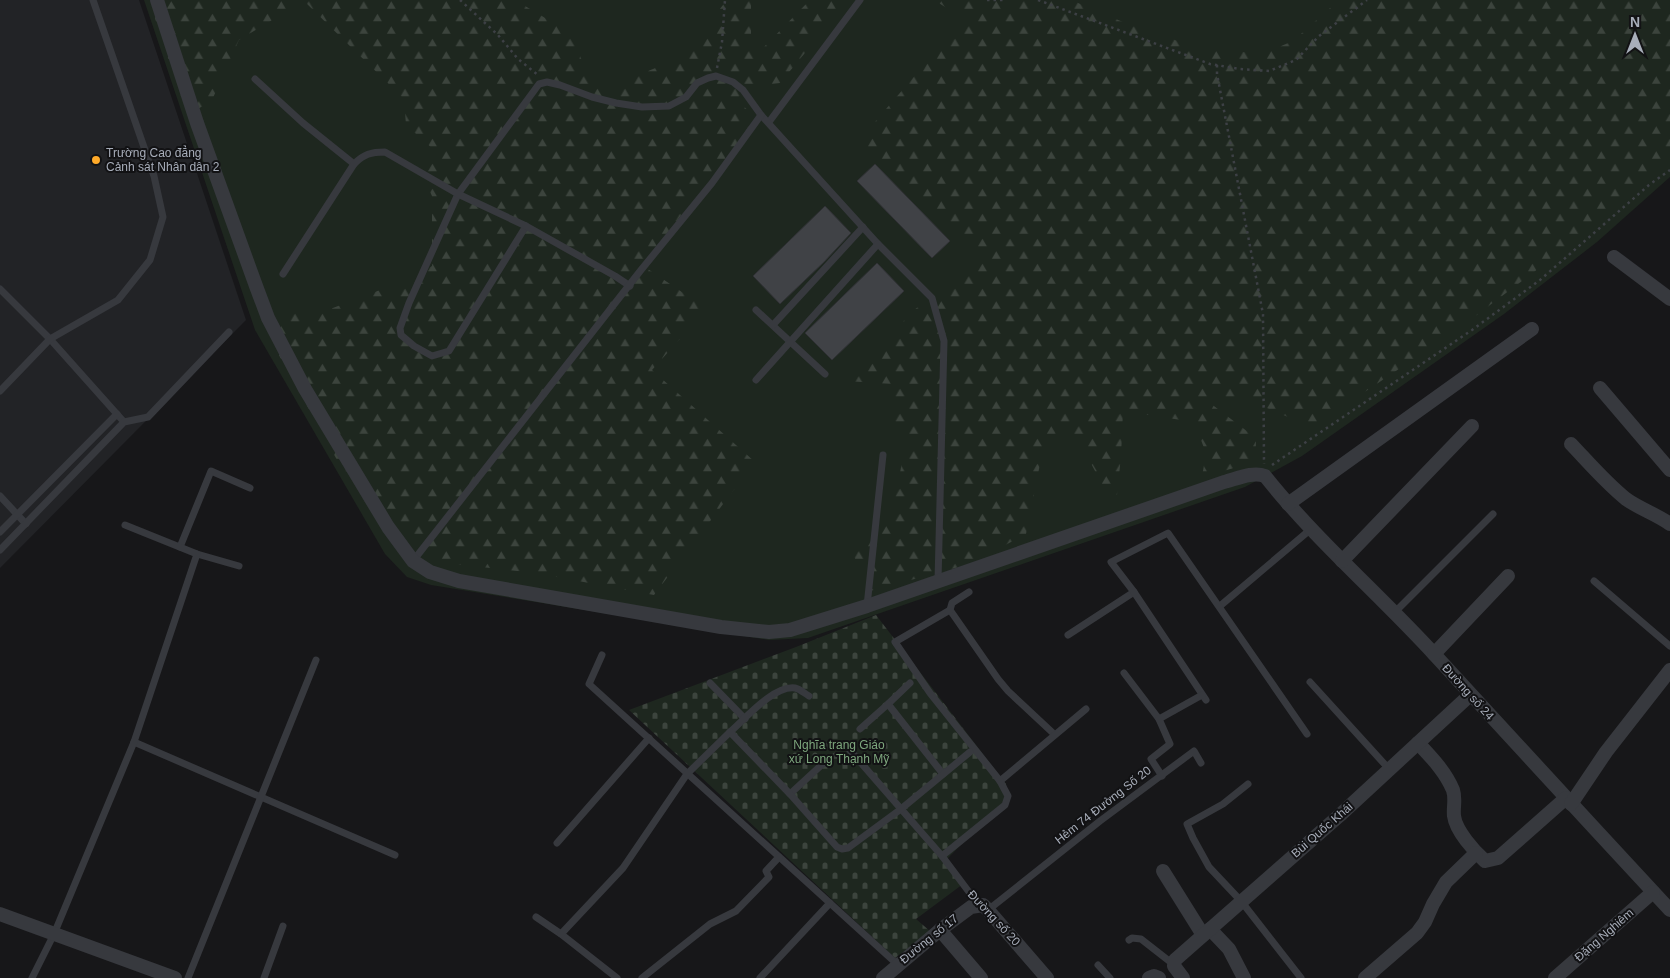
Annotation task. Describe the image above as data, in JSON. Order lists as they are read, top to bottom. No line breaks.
{"streets":{"street":["Đường số 24","Bùi Quốc Khái","Đường số 20","Đặng Nghiêm","Đường số 17"],"lane":["Hẻm 74 Đường Số 20"]},"crossings":[["Đường số 24","Bùi Quốc Khái"],["Đường số 24","Đặng Nghiêm"],["Hẻm 74 Đường Số 20","Đường số 20"],["Hẻm 74 Đường Số 20","Đường số 17"],["Đường số 20","Đường số 17"]],"parks":["Nghĩa trang Giáo xứ Long Thạnh Mỹ"],"places":["Trường Cao đẳng Cảnh sát Nhân dân 2"],"north":"top"}
